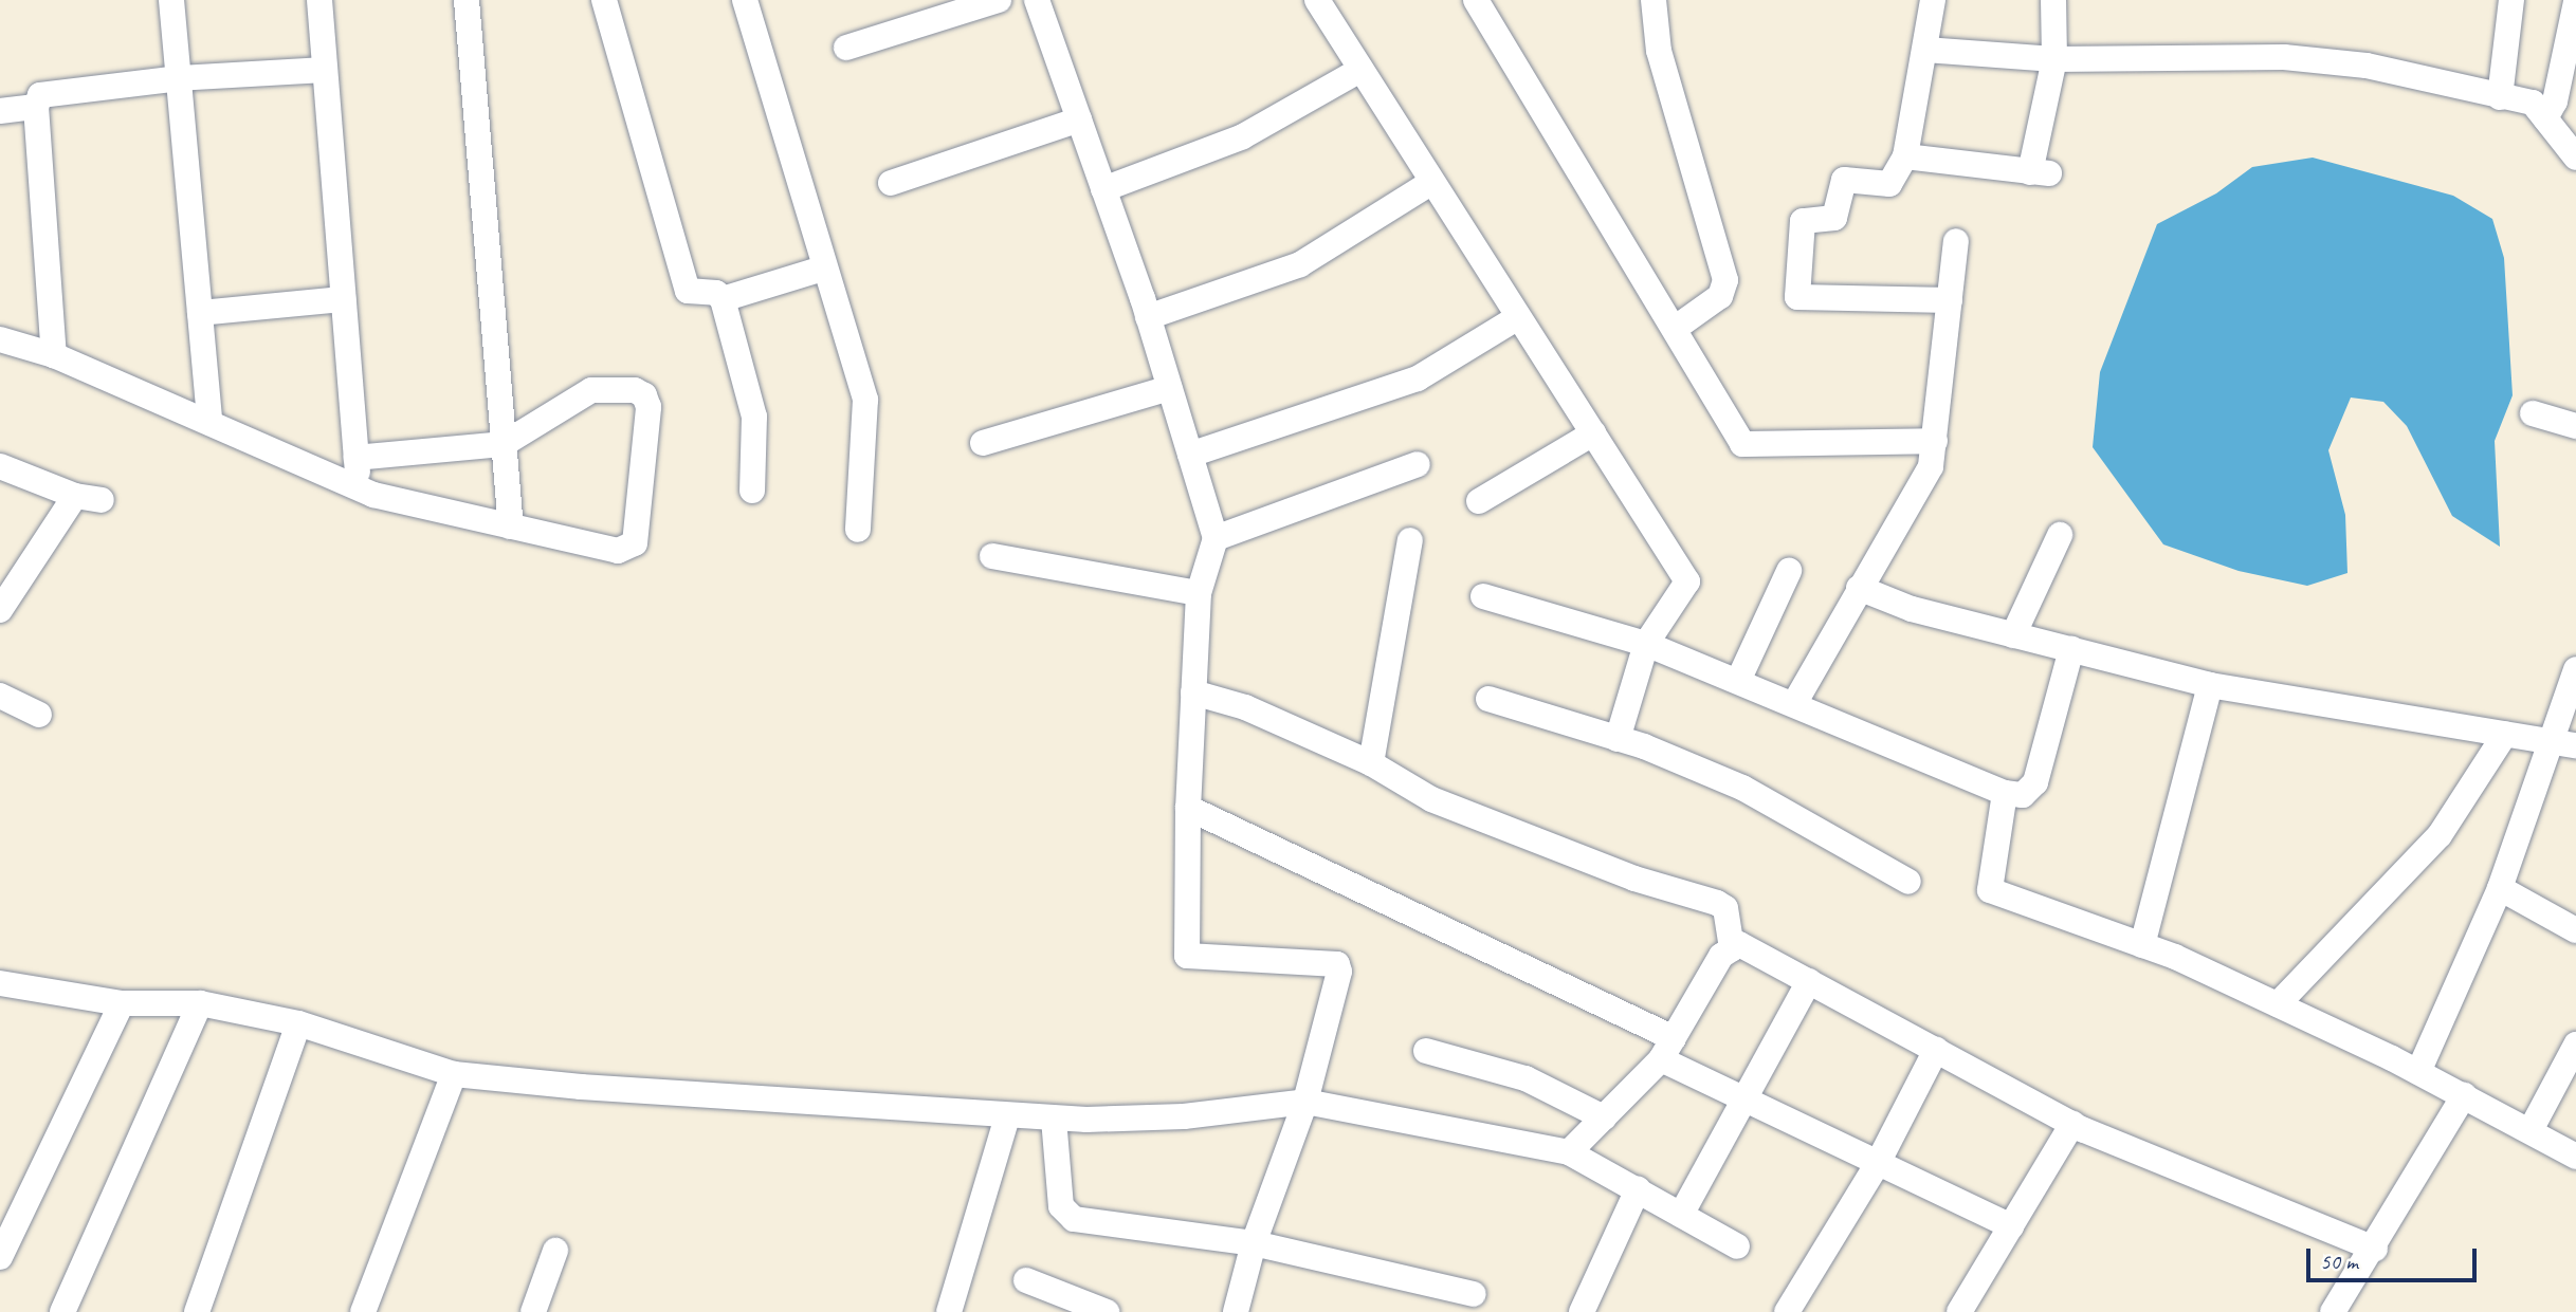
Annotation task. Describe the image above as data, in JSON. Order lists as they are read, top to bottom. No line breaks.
{"scale_bar":"50 m"}
